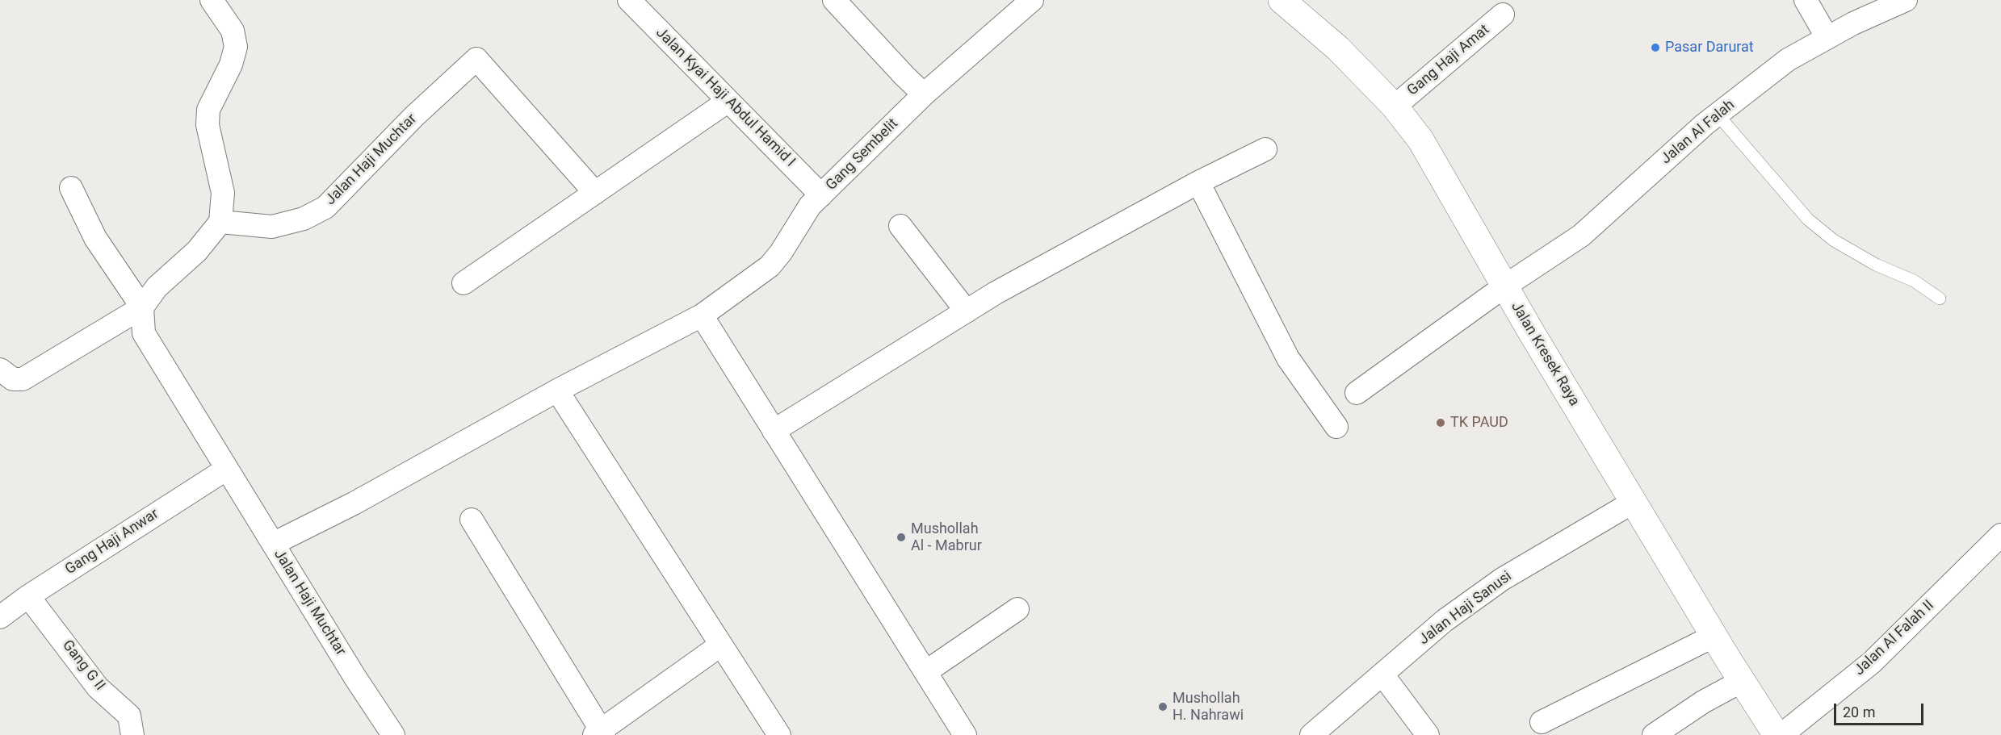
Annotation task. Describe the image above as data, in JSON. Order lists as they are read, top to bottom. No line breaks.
{"streets":{"street":["Gang Haji Amat","Jalan Kyai Haji Abdul Hamid I","Jalan Al Falah","Gang Sembelit","Jalan Haji Muchtar","Jalan Kresek Raya","Gang Haji Anwar","Jalan Haji Sanusi","Jalan Al Falah II","Gang G II"]},"crossings":[["Gang Haji Amat","Jalan Kresek Raya"],["Jalan Kyai Haji Abdul Hamid I","Gang Sembelit"],["Jalan Al Falah","Jalan Kresek Raya"],["Gang Sembelit","Jalan Haji Muchtar"],["Jalan Haji Muchtar","Gang Haji Anwar"],["Jalan Kresek Raya","Jalan Haji Sanusi"],["Gang Haji Anwar","Gang G II"]],"places":["Pasar Darurat","TK PAUD","Mushollah Al - Mabrur","Mushollah H. Nahrawi"],"scale_bar":"20 m"}
